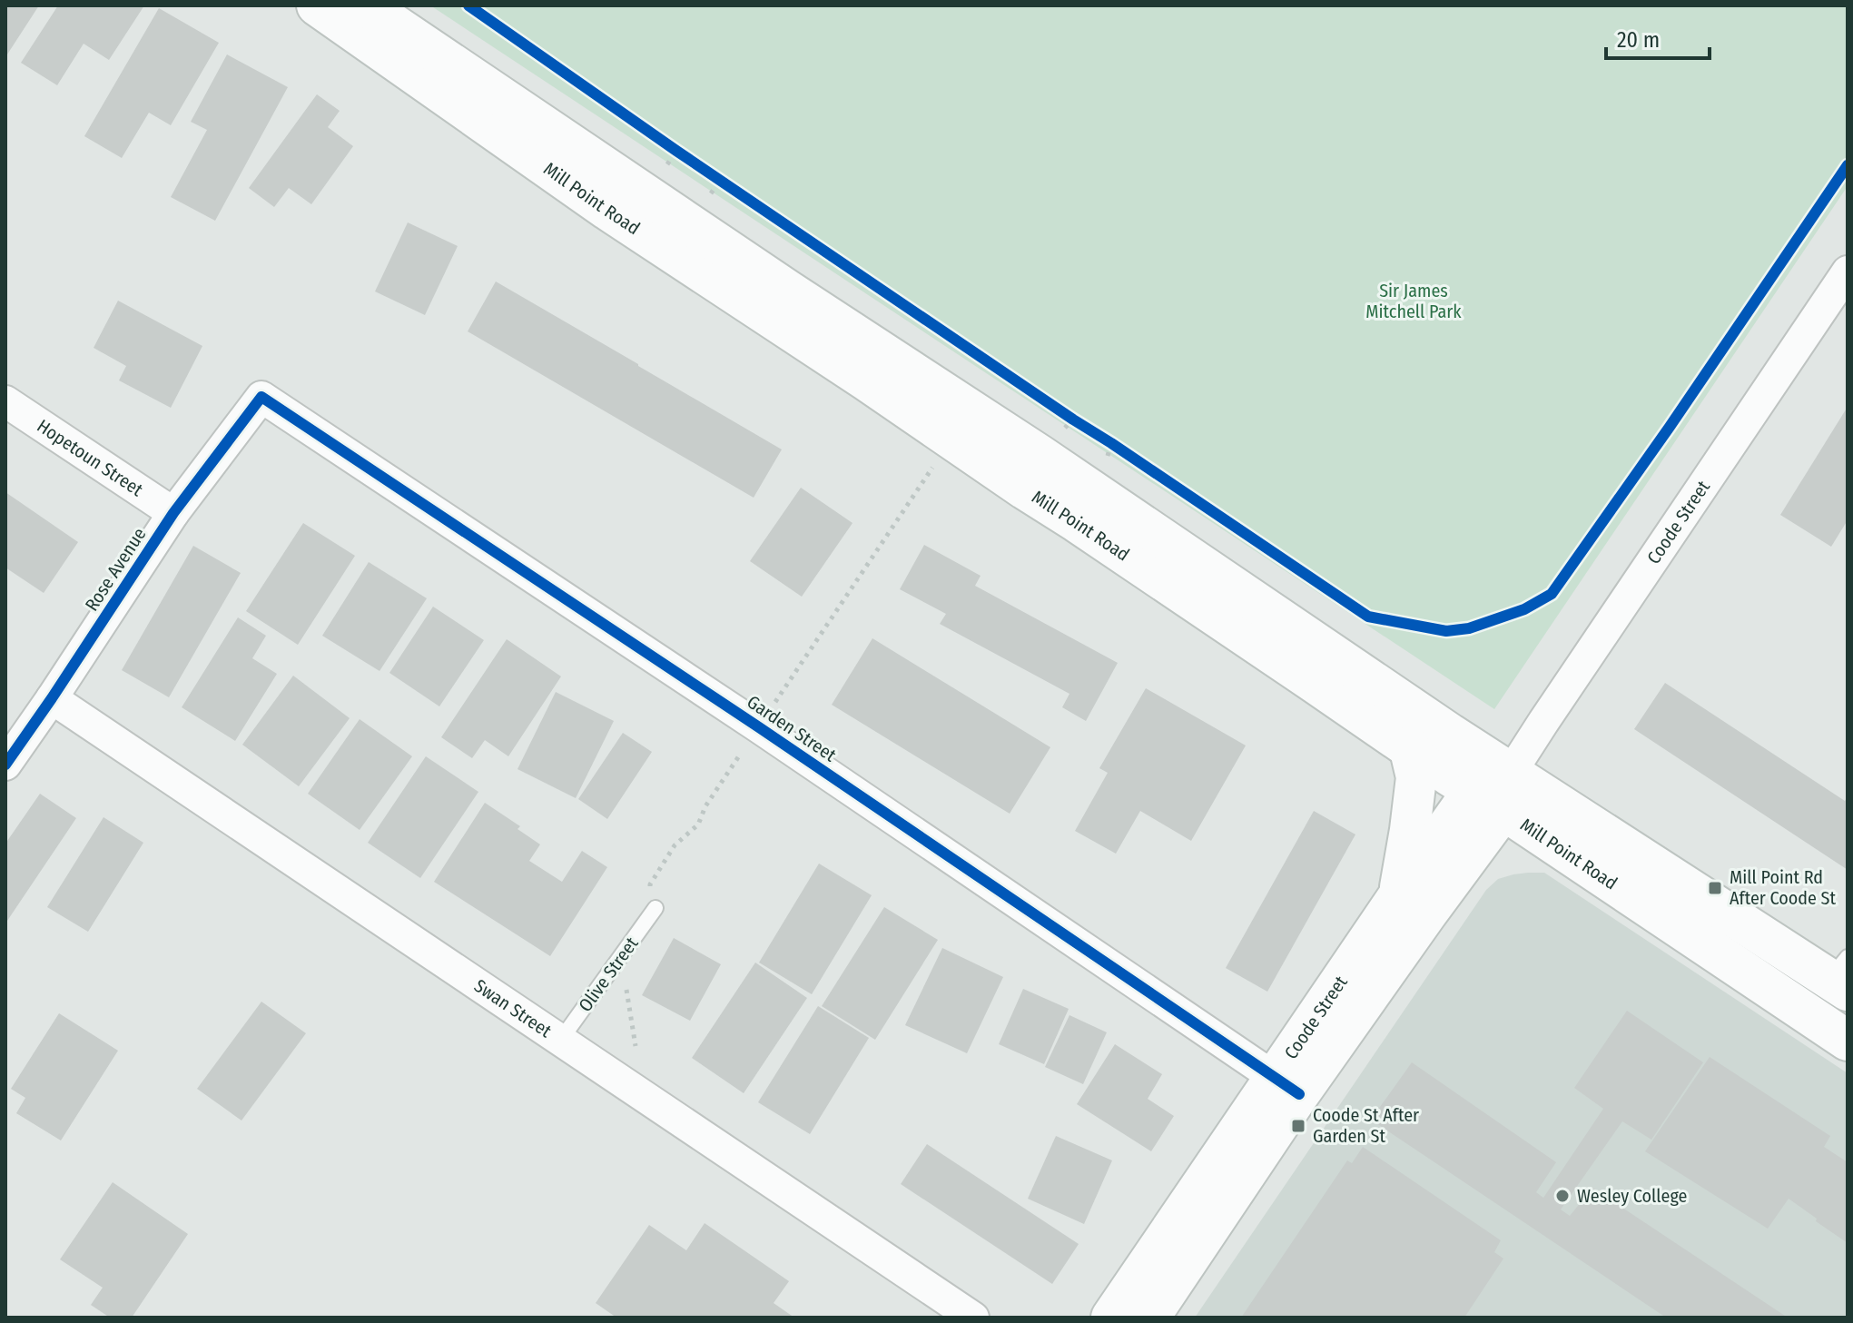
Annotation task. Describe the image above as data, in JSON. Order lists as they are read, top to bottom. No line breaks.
{"streets":{"main road":["Mill Point Road","Coode Street"],"street":["Hopetoun Street","Rose Avenue","Garden Street","Swan Street"],"lane":["Olive Street"]},"crossings":[["Mill Point Road","Coode Street"],["Hopetoun Street","Rose Avenue"],["Coode Street","Garden Street"],["Rose Avenue","Garden Street"],["Rose Avenue","Swan Street"],["Olive Street","Swan Street"]],"parks":["Sir James Mitchell Park"],"places":{"transit":["Mill Point Rd After Coode St","Coode St After Garden St"],"other":["Wesley College"]},"scale_bar":"20 m"}
